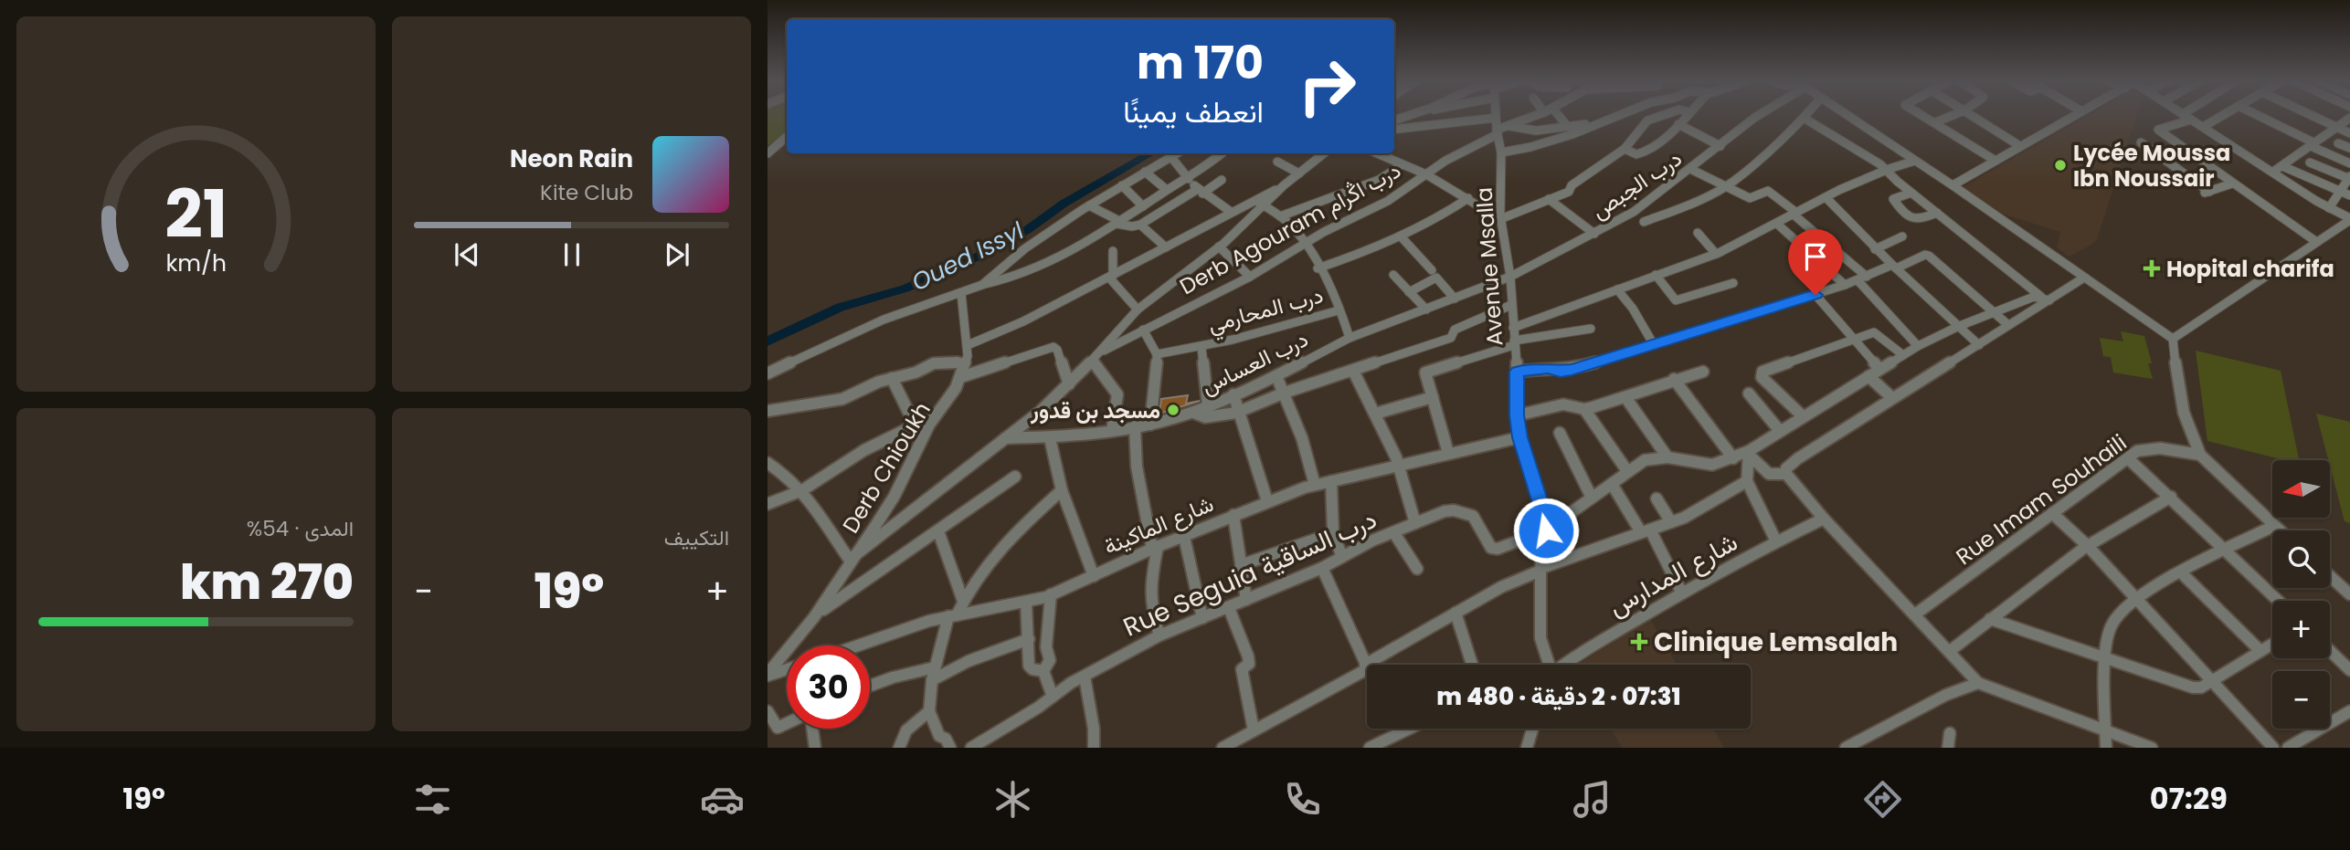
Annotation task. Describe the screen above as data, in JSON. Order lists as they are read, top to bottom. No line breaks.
{"streets":{"street":["درب الجبص","Derb Agouram درب اڭرام","Avenue Msalla","درب المحارمي","درب العساس","Derb Chioukh","Rue Imam Souhaili","شارع الماكينة","Rue Seguia درب الساقية","شارع المدارس"]},"crossings":[["درب الجبص","Avenue Msalla"],["درب الجبص","درب العساس"],["Derb Agouram درب اڭرام","Avenue Msalla"],["Avenue Msalla","درب العساس"],["Avenue Msalla","شارع الماكينة"],["Avenue Msalla","Rue Seguia درب الساقية"],["درب المحارمي","درب العساس"]],"water":["Oued Issyl"],"places":{"other":["Lycée Moussa Ibn Noussair","مسجد بن قدور"],"health":["Hopital charifa","Clinique Lemsalah"]},"north":"left","page":{"turn":["170 m","انعطف يمينًا"],"song":["Neon Rain","Kite Club"],"tile":["التكييف",["المدى · 54%","270 km"]],"map_buttons":["+","−"],"heat":["−","19°","+"],"limit":"30","trip":"07:31 · 2 دقيقة · 480 m","tabs":["07:29","19°"],"gauge":["21","km/h"]}}
